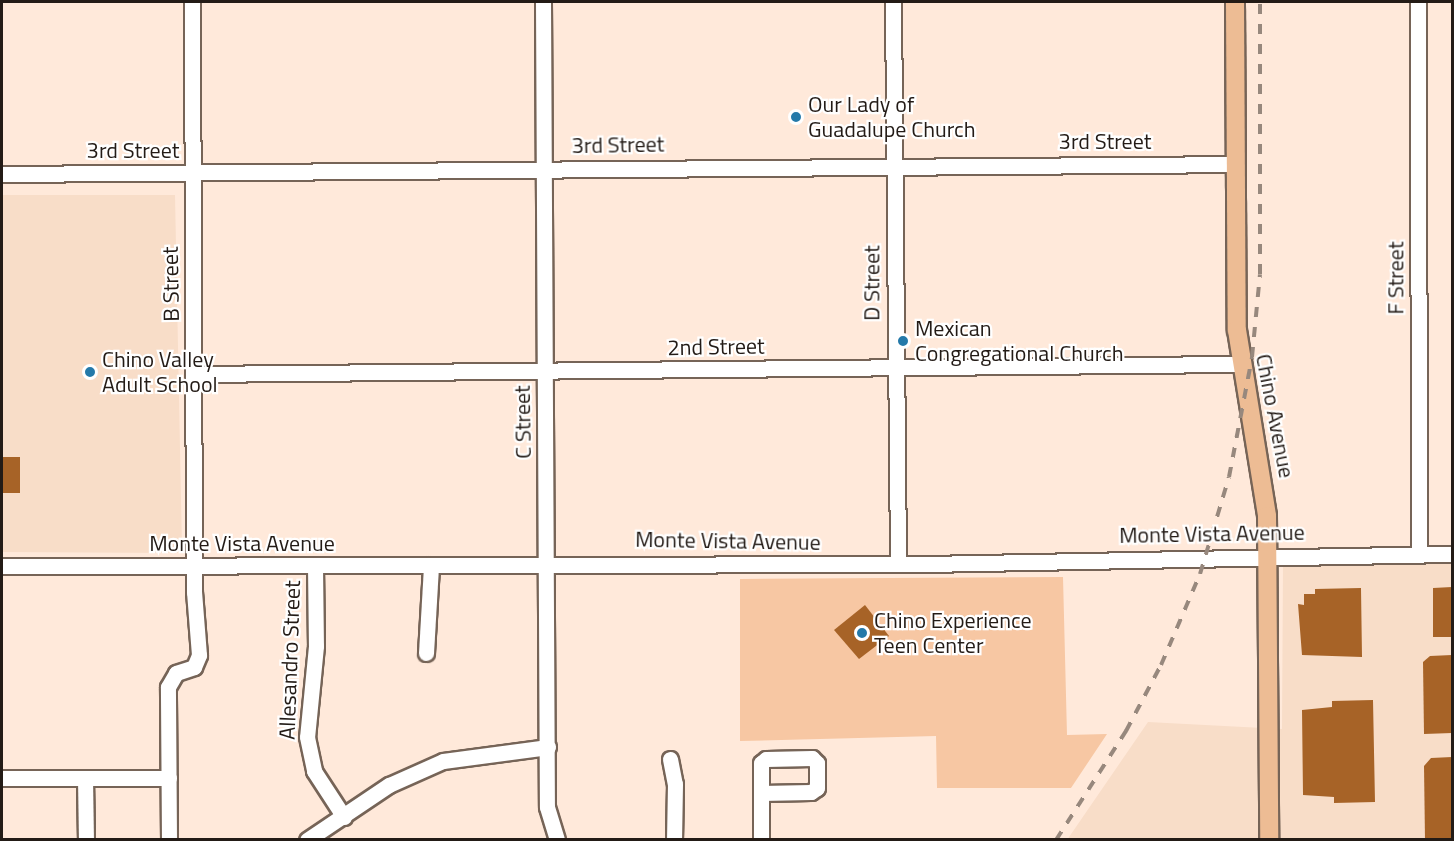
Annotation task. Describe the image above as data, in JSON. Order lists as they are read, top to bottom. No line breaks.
{"streets":{"main road":["Chino Avenue"],"street":["3rd Street","F Street","D Street","B Street","2nd Street","C Street","Monte Vista Avenue","Allesandro Street"]},"crossings":[["3rd Street","D Street"],["3rd Street","B Street"],["3rd Street","Chino Avenue"],["3rd Street","C Street"],["F Street","Monte Vista Avenue"],["D Street","2nd Street"],["D Street","Monte Vista Avenue"],["B Street","2nd Street"],["B Street","Monte Vista Avenue"],["2nd Street","Chino Avenue"],["2nd Street","C Street"],["Chino Avenue","Monte Vista Avenue"],["C Street","Monte Vista Avenue"],["Monte Vista Avenue","Allesandro Street"]],"places":["Our Lady of Guadalupe Church","Mexican Congregational Church","Chino Valley Adult School","Chino Experience Teen Center"]}
